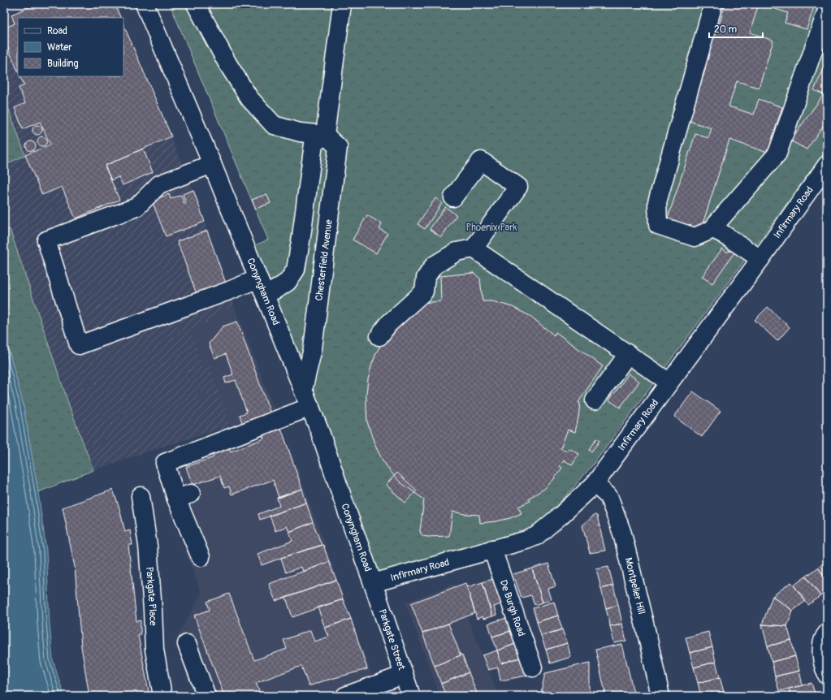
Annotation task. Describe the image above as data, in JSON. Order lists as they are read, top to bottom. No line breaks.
{"streets":{"main road":["Infirmary Road","Chesterfield Avenue","Conyngham Road","Montpelier Hill","Parkgate Place","De Burgh Road","Parkgate Street"]},"crossings":[["Infirmary Road","Conyngham Road"],["Infirmary Road","Montpelier Hill"],["Infirmary Road","De Burgh Road"],["Infirmary Road","Parkgate Street"],["Chesterfield Avenue","Conyngham Road"],["Conyngham Road","Parkgate Street"]],"parks":["Phoenix Park"],"legend":["Road","Water","Building"],"scale_bar":"20 m"}
